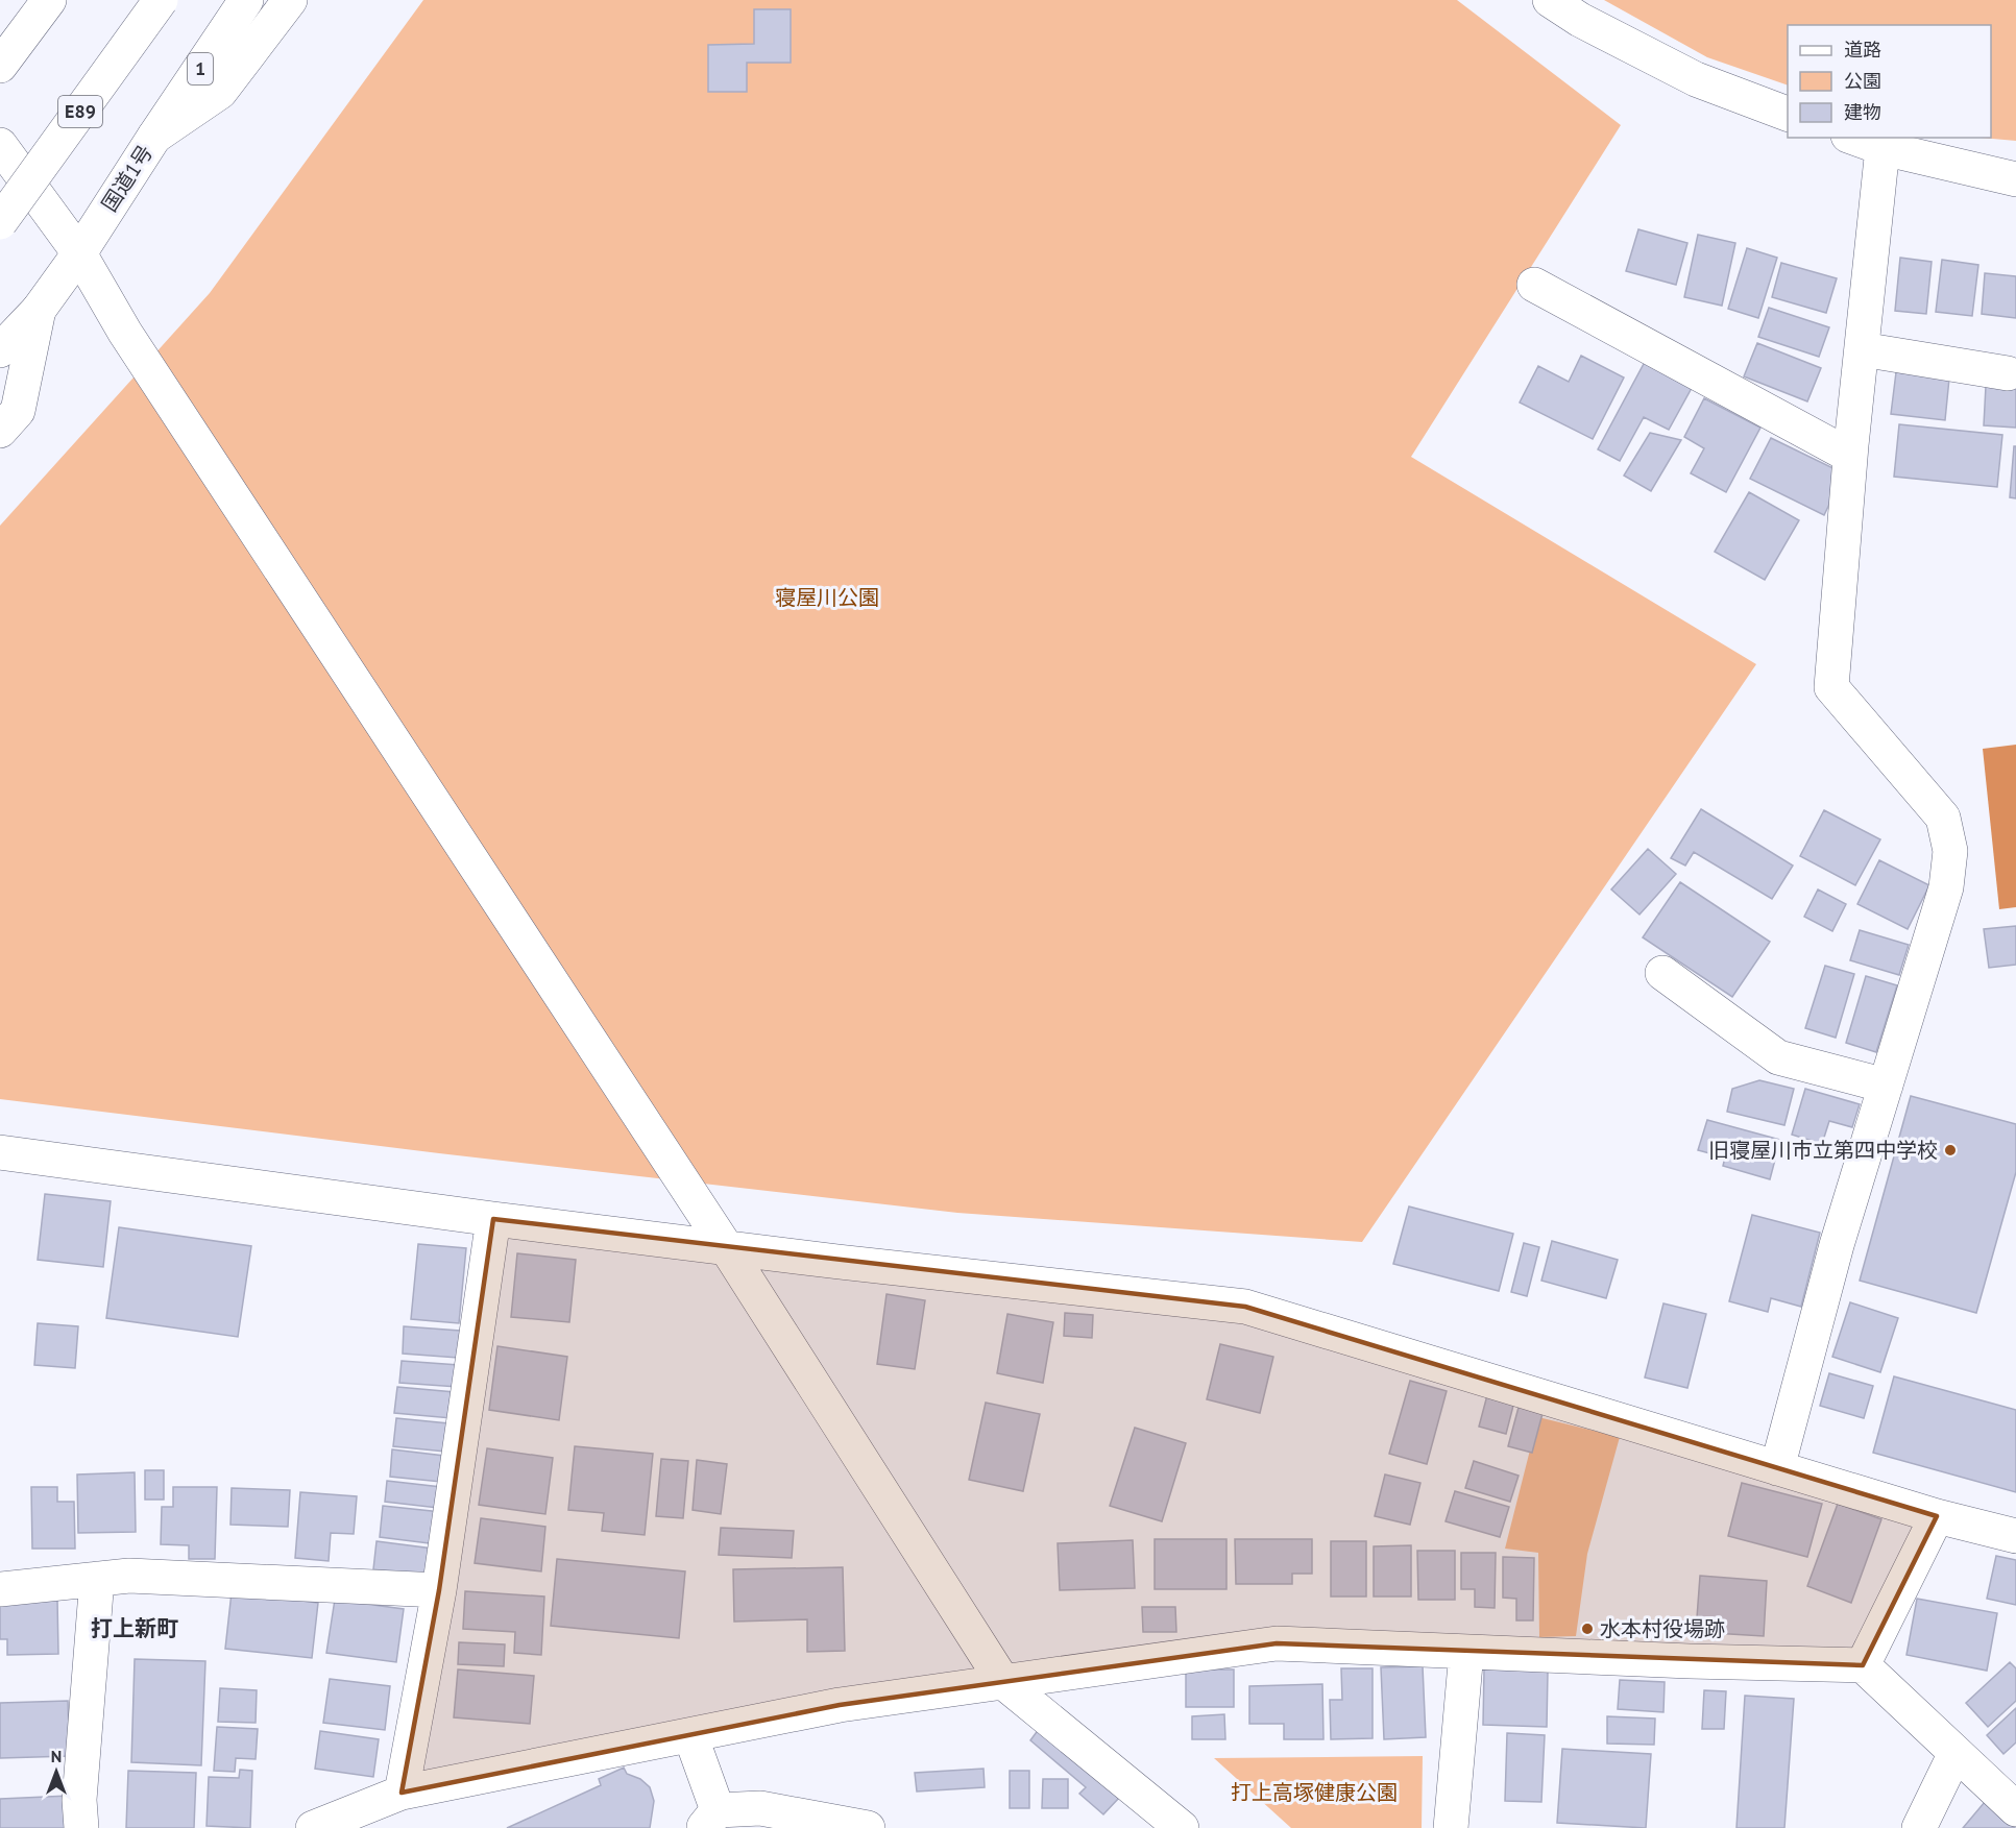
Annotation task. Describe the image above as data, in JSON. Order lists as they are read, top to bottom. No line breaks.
{"streets":{"main road":["1","E89","国道1号"]},"districts":["打上新町"],"parks":["寝屋川公園","打上高塚健康公園"],"places":["旧寝屋川市立第四中学校","水本村役場跡"],"legend":["道路","公園","建物"],"north":"top"}
